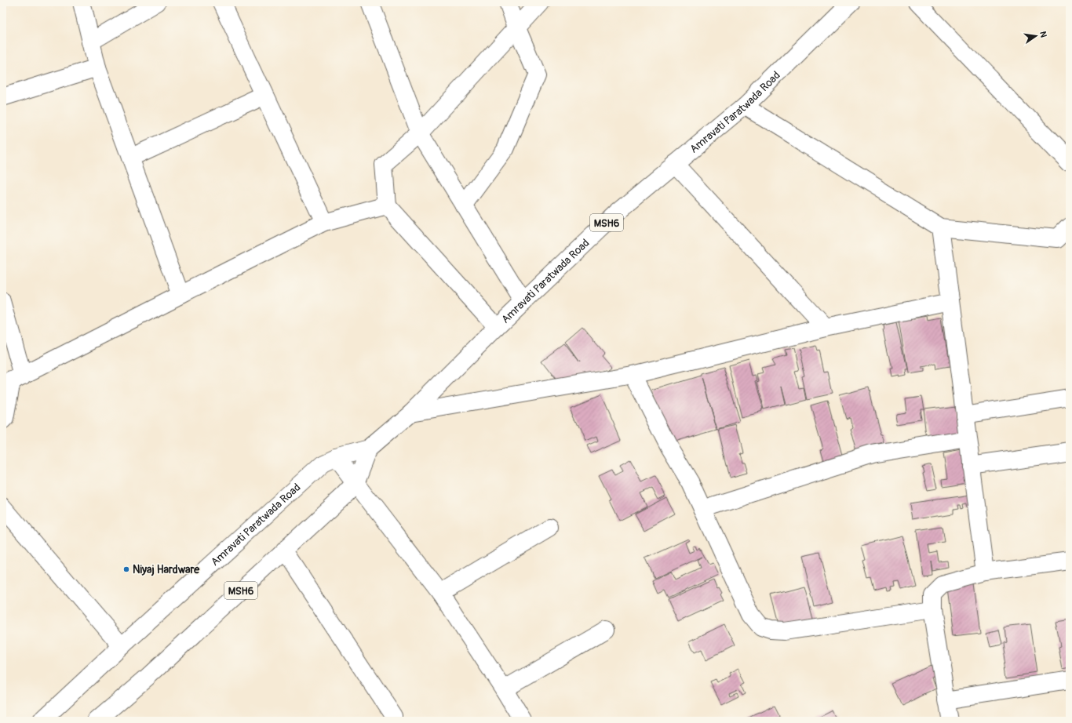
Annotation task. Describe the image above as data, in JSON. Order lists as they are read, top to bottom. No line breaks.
{"streets":{"street":["Amravati Paratwada Road","MSH6"]},"places":["Niyaj Hardware"],"north":"right"}
